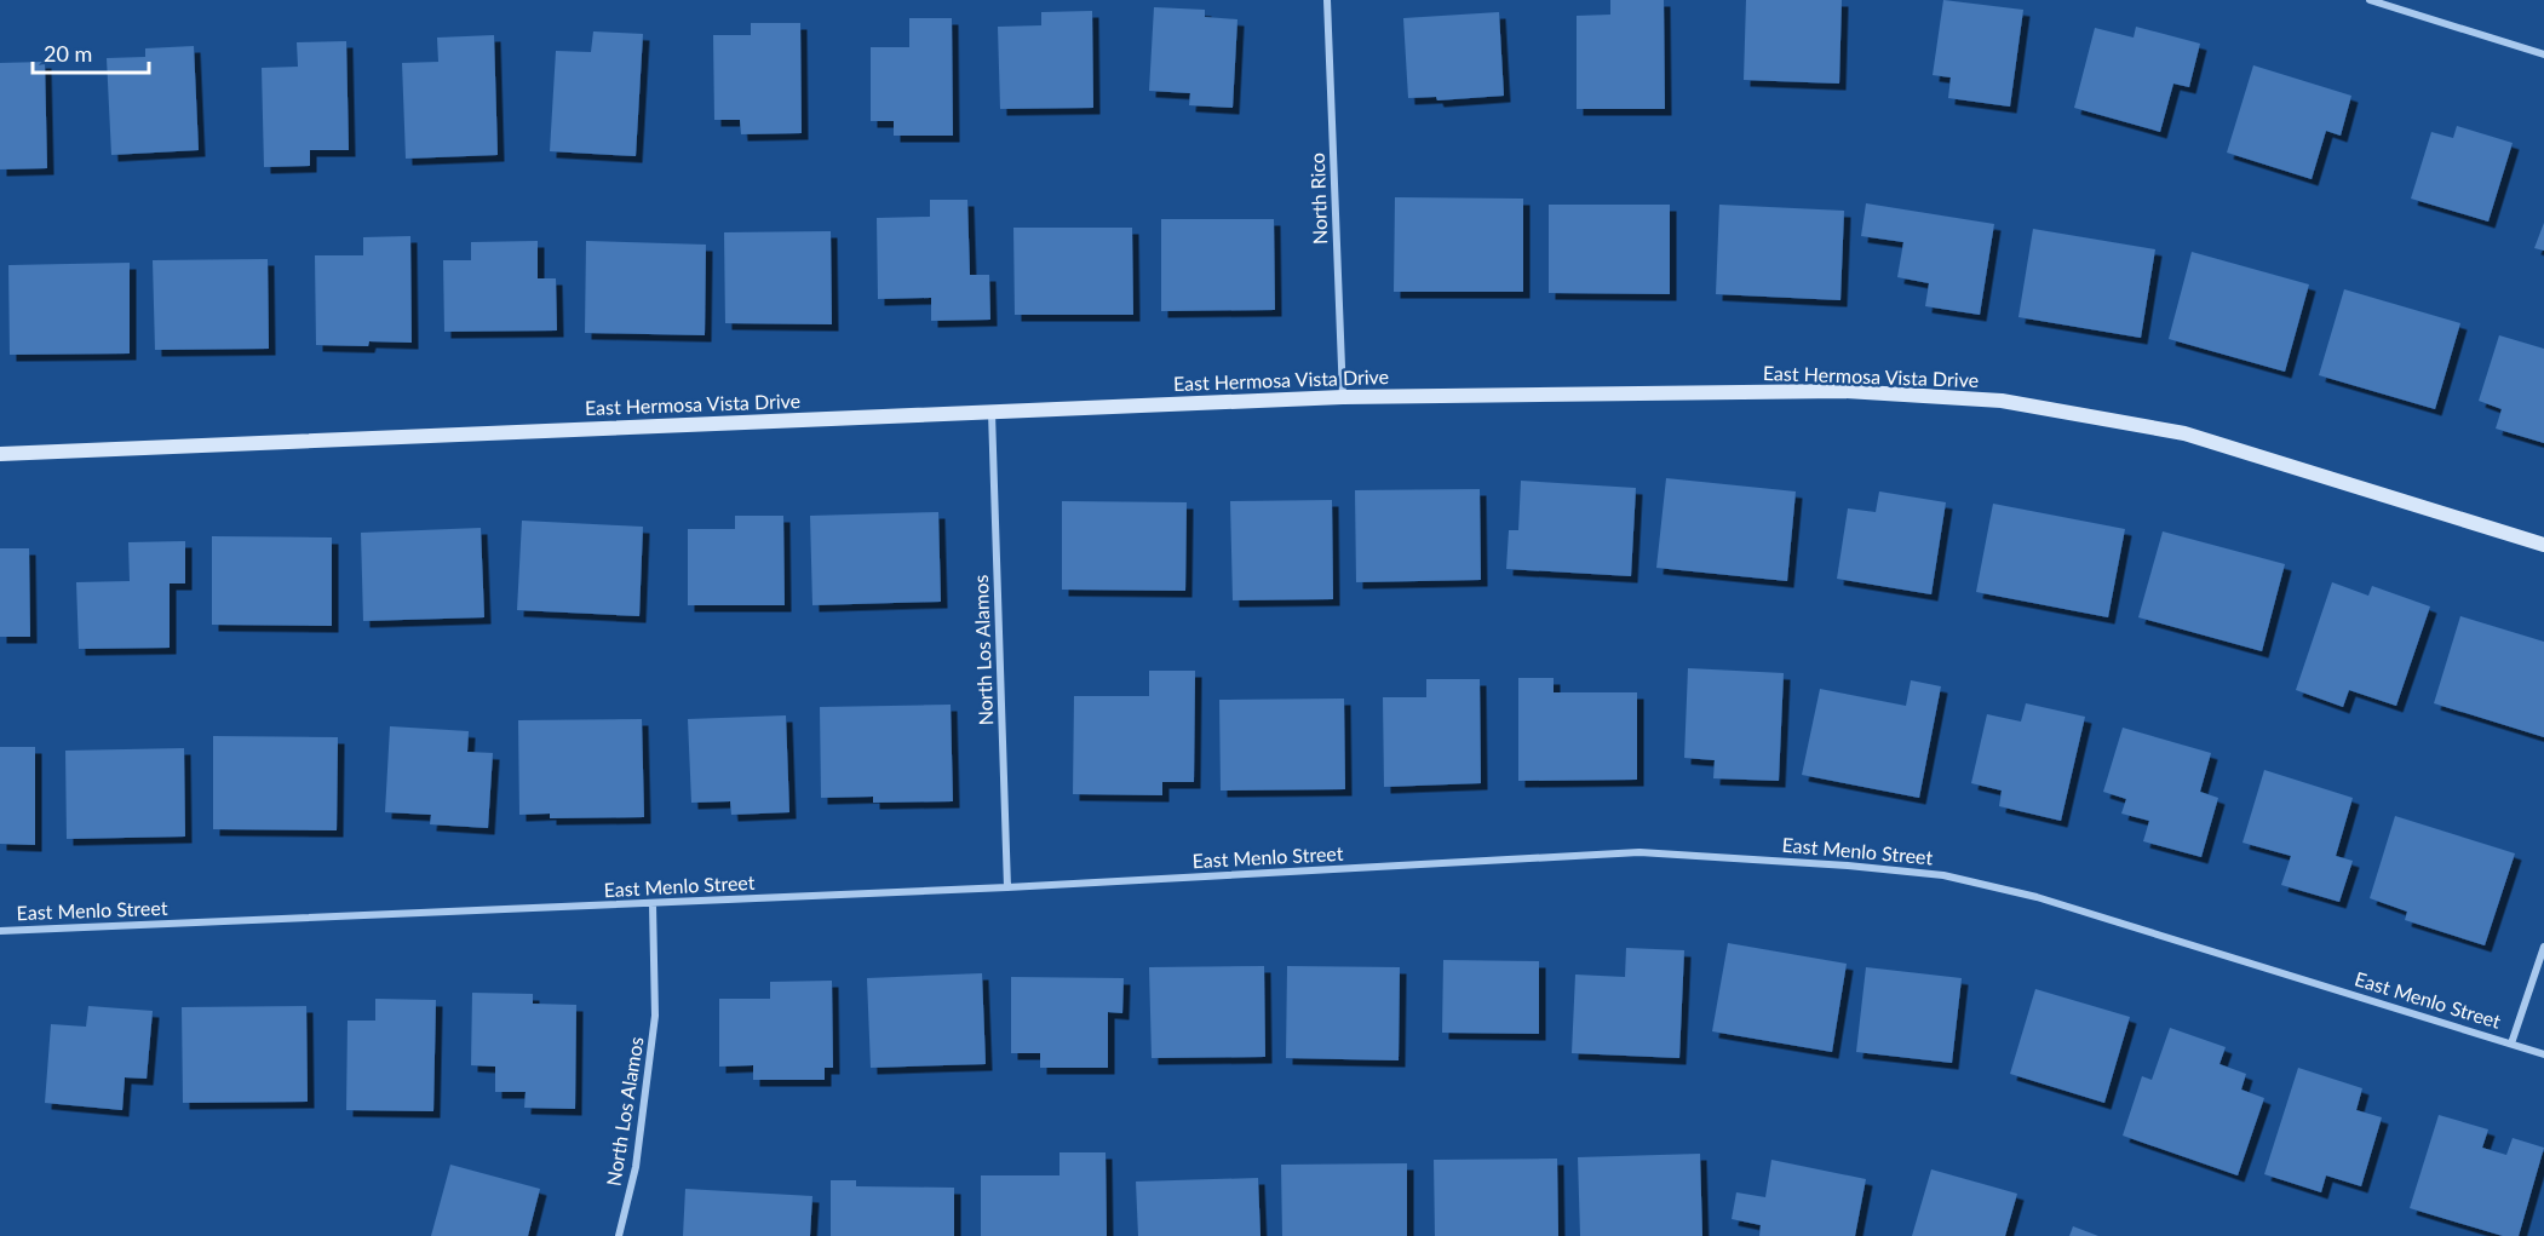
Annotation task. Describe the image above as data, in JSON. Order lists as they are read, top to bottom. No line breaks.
{"streets":{"street":["North Rico","East Hermosa Vista Drive","North Los Alamos","East Menlo Street"]},"crossings":[["North Rico","East Hermosa Vista Drive"],["East Hermosa Vista Drive","North Los Alamos"],["North Los Alamos","East Menlo Street"]],"scale_bar":"20 m"}
